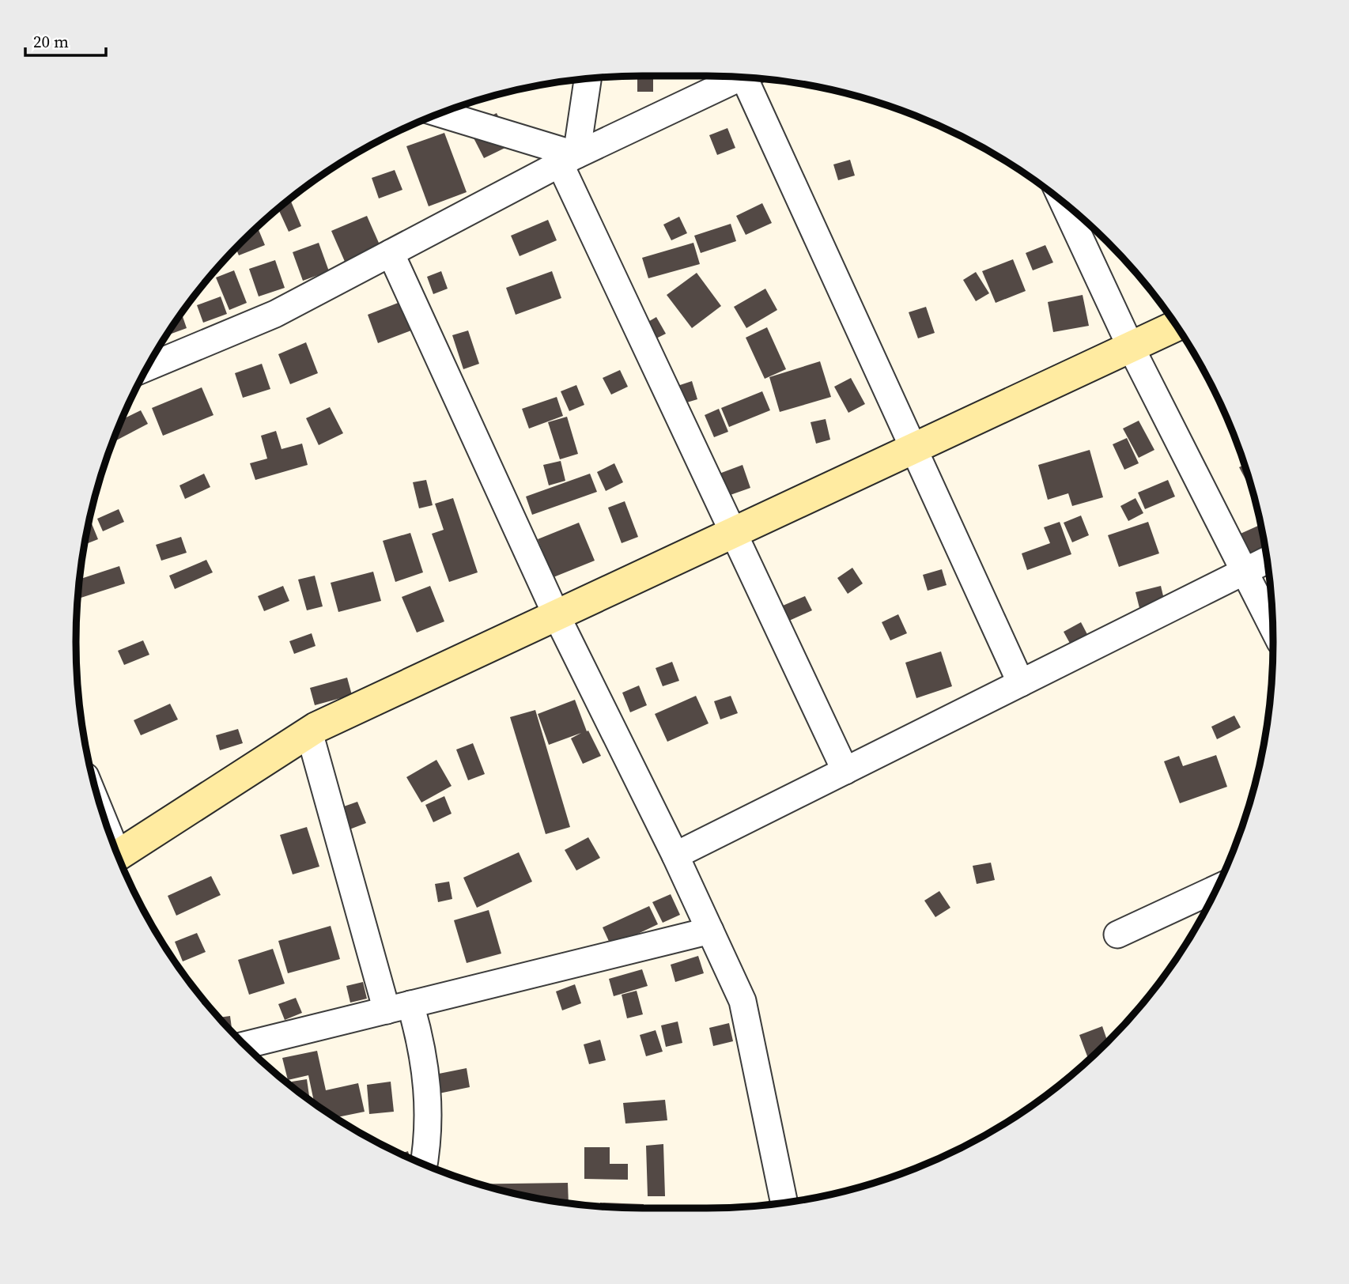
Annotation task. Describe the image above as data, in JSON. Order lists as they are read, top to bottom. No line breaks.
{"scale_bar":"20 m"}
